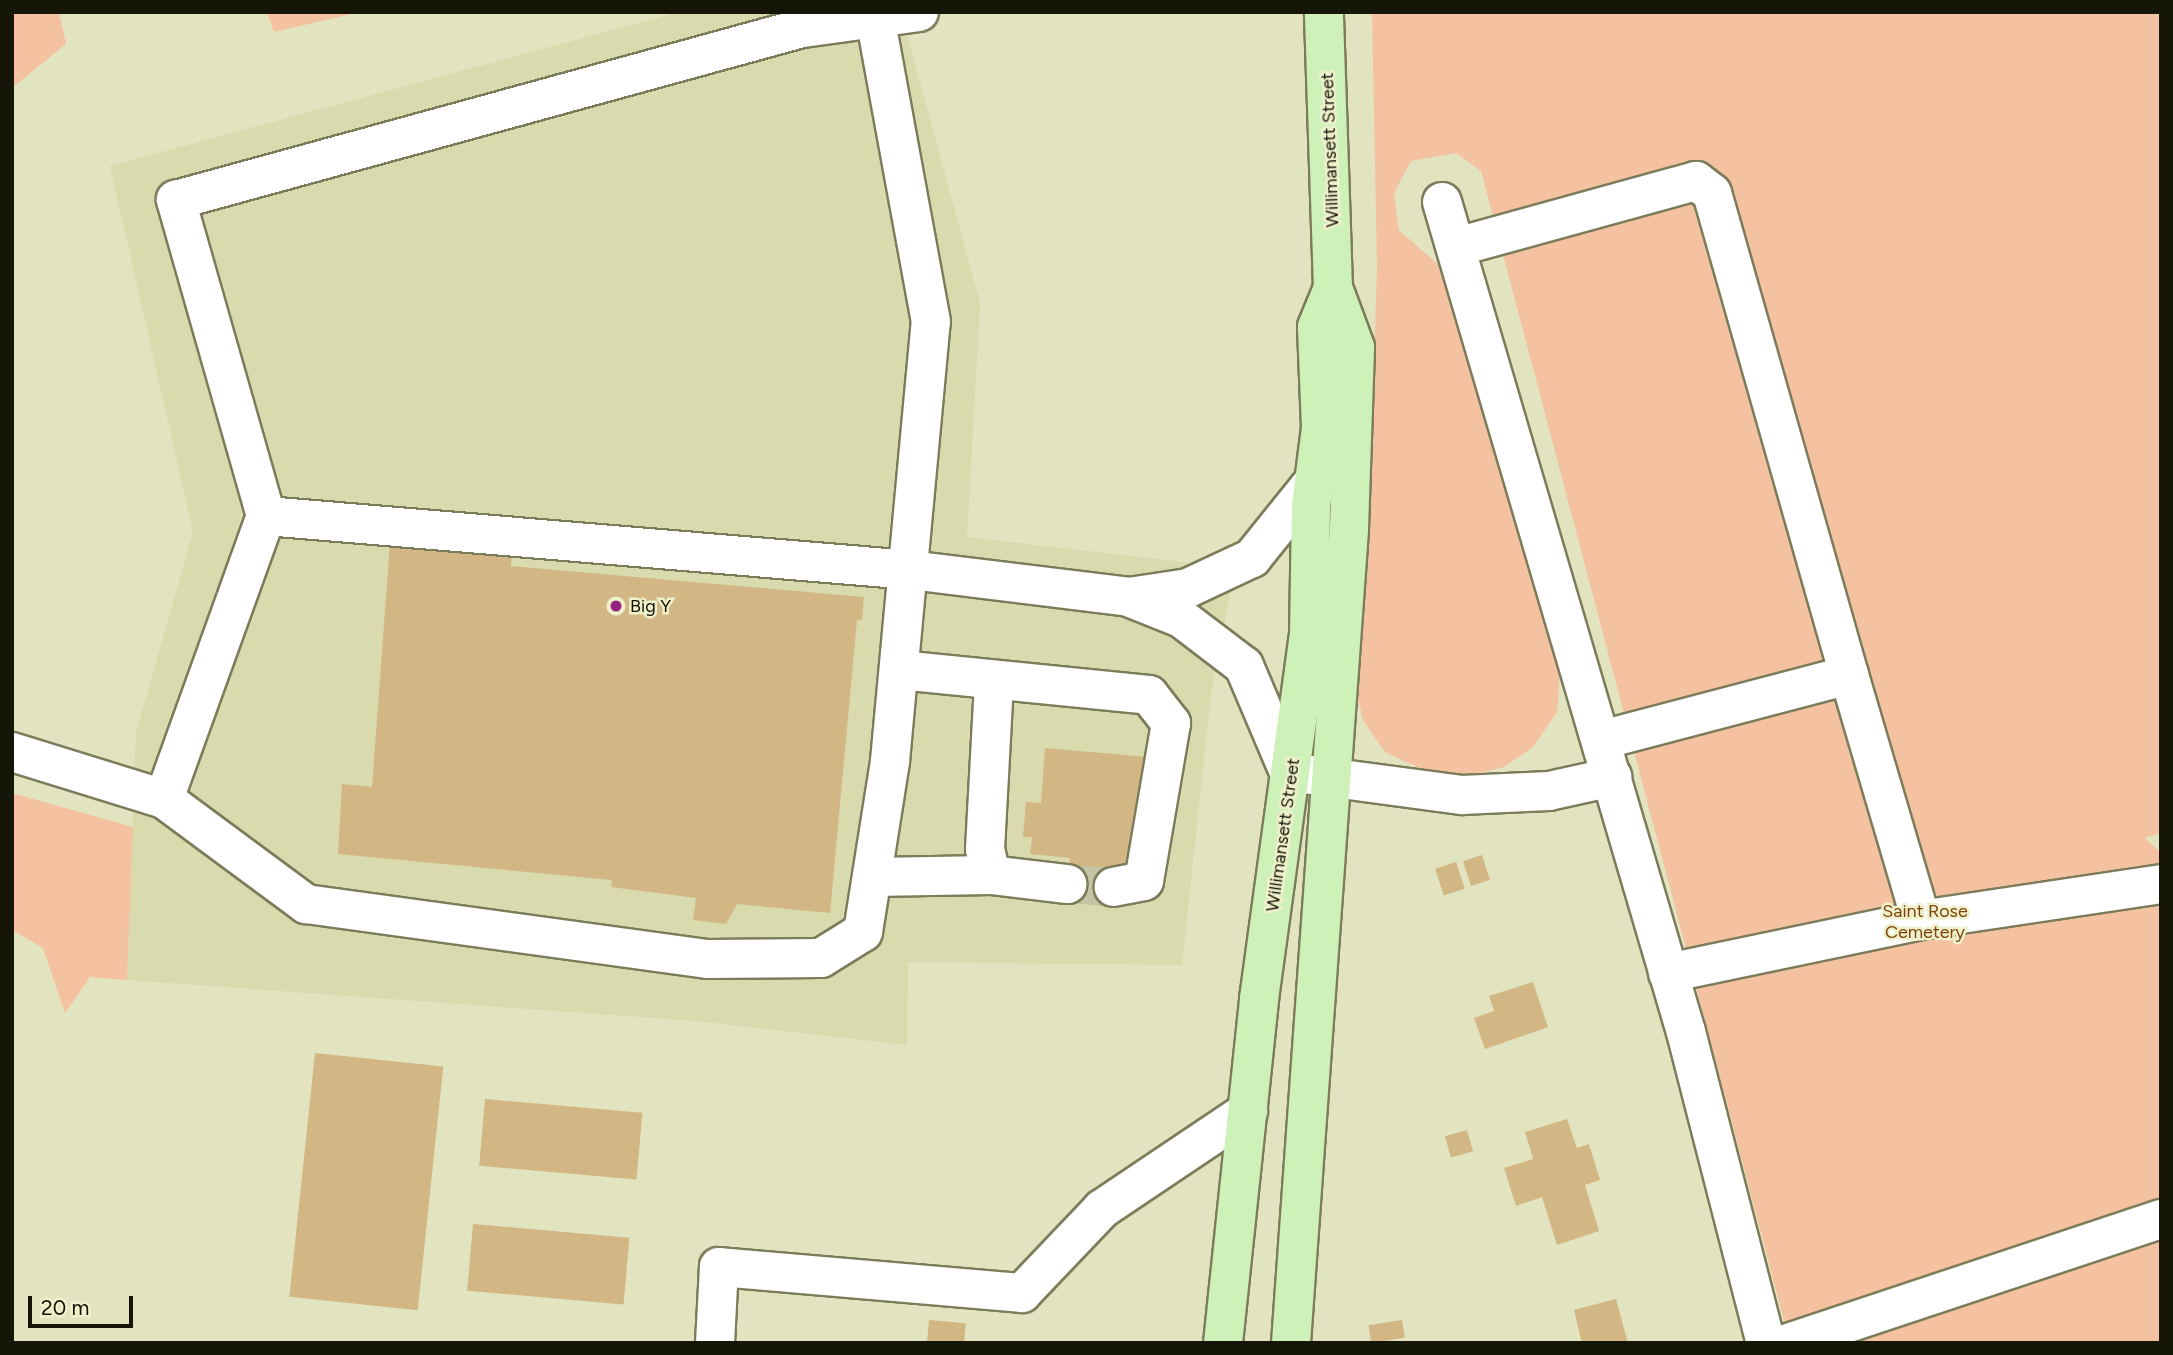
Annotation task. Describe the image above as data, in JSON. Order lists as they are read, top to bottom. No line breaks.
{"streets":{"main road":["Willimansett Street"]},"parks":["Saint Rose Cemetery"],"places":["Big Y"],"scale_bar":"20 m"}
